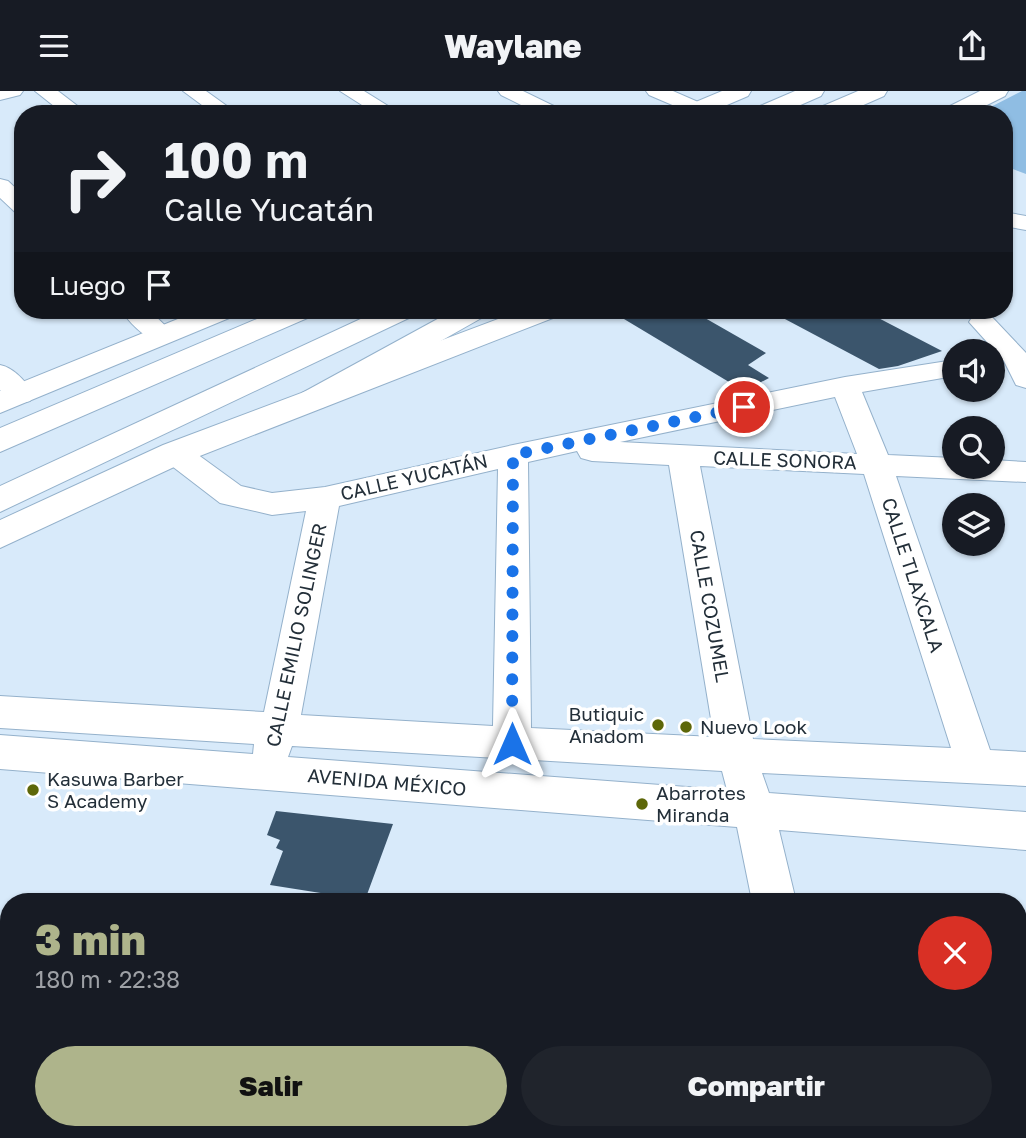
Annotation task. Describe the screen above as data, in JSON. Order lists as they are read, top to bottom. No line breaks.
{"streets":{"street":["CALLE SONORA","CALLE YUCATÁN","CALLE TLAXCALA","CALLE COZUMEL","CALLE EMILIO SOLINGER","AVENIDA MÉXICO"]},"crossings":[["CALLE SONORA","CALLE YUCATÁN"],["CALLE SONORA","CALLE TLAXCALA"],["CALLE SONORA","CALLE COZUMEL"],["CALLE YUCATÁN","CALLE TLAXCALA"],["CALLE YUCATÁN","CALLE EMILIO SOLINGER"],["CALLE COZUMEL","AVENIDA MÉXICO"],["CALLE EMILIO SOLINGER","AVENIDA MÉXICO"]],"places":["Butiquic Anadom","Nuevo Look","Kasuwa Barber S Academy","Abarrotes Miranda"],"page":{"header":"Waylane","turn":["100 m","Calle Yucatán"],"then":"Luego","heading":["3 min","180 m · 22:38"],"buttons":["Salir","Compartir"]}}
